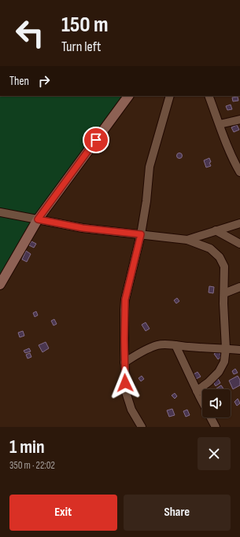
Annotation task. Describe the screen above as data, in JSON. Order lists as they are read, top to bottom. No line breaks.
{"page":{"turn":["150 m","Turn left"],"then":"Then","heading":["1 min","350 m · 22:02"],"buttons":["Exit","Share"]}}
